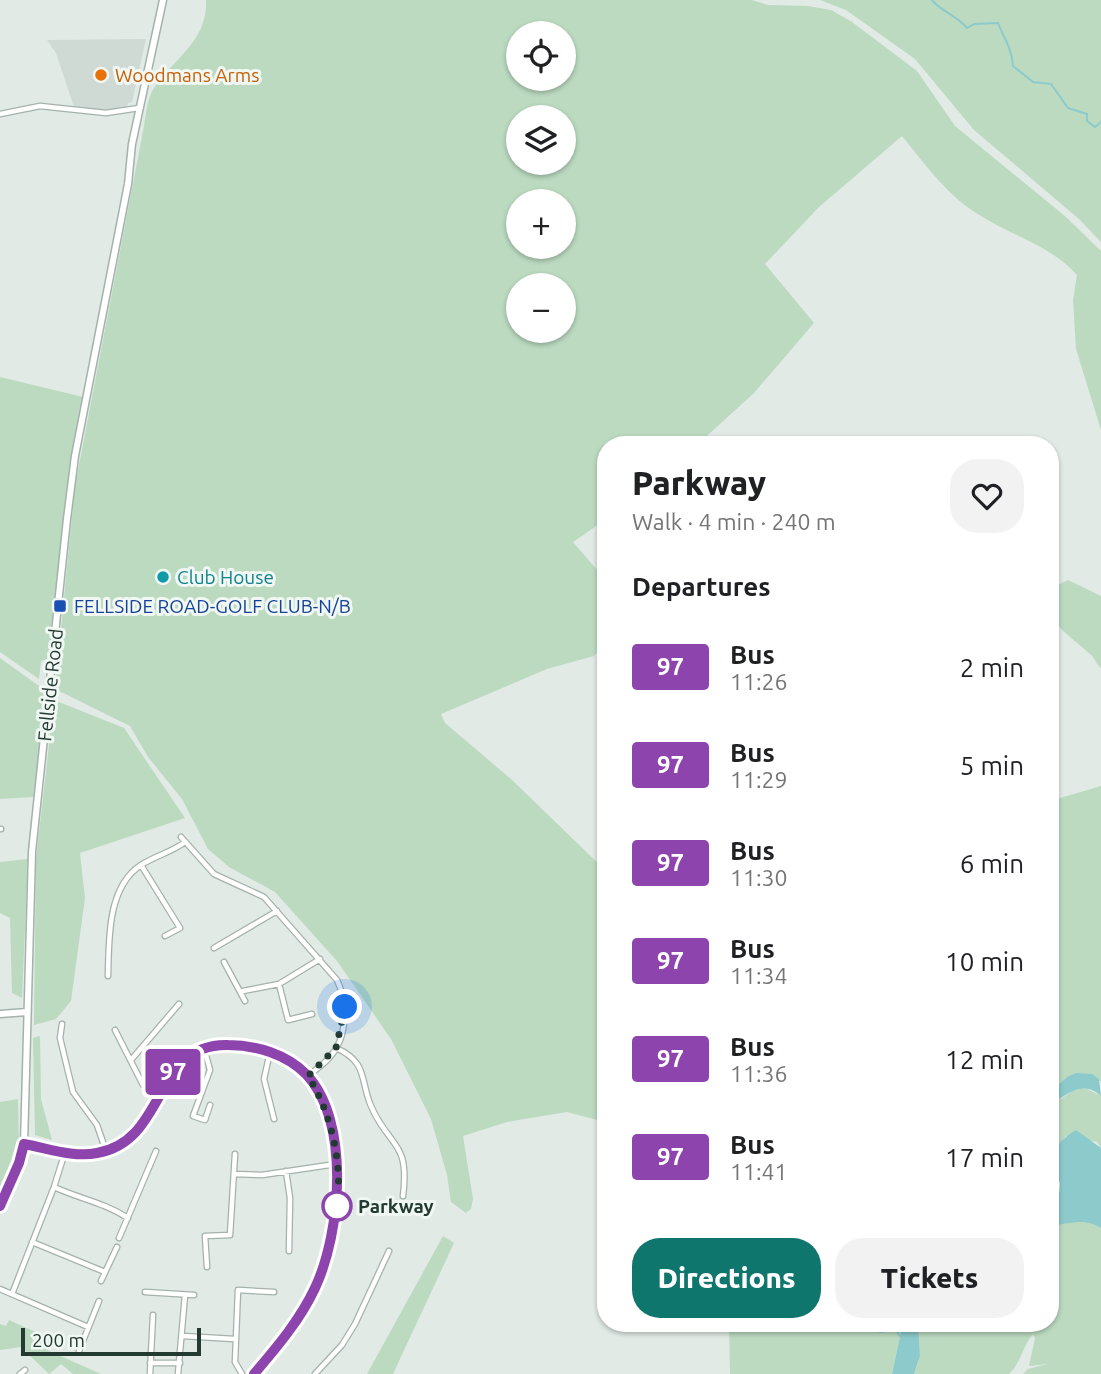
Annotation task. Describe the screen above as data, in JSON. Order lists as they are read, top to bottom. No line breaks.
{"streets":{"street":["Fellside Road"]},"places":{"other":["Woodmans Arms","Club House","Parkway"],"transit":["FELLSIDE ROAD-GOLF CLUB-N/B"]},"lines":["bus line 97"],"scale_bar":"200 m","page":{"on_map":"97","map_buttons":["+","−"],"heading":[["Parkway","Walk · 4 min · 240 m"],"Departures"],"list":[{"mark":"97","name":"Bus","note":"11:26","value":"2 min"},{"mark":"97","name":"Bus","note":"11:29","value":"5 min"},{"mark":"97","name":"Bus","note":"11:30","value":"6 min"},{"mark":"97","name":"Bus","note":"11:34","value":"10 min"},{"mark":"97","name":"Bus","note":"11:36","value":"12 min"},{"mark":"97","name":"Bus","note":"11:41","value":"17 min"}],"buttons":["Directions","Tickets"],"scale":"200 m"}}
